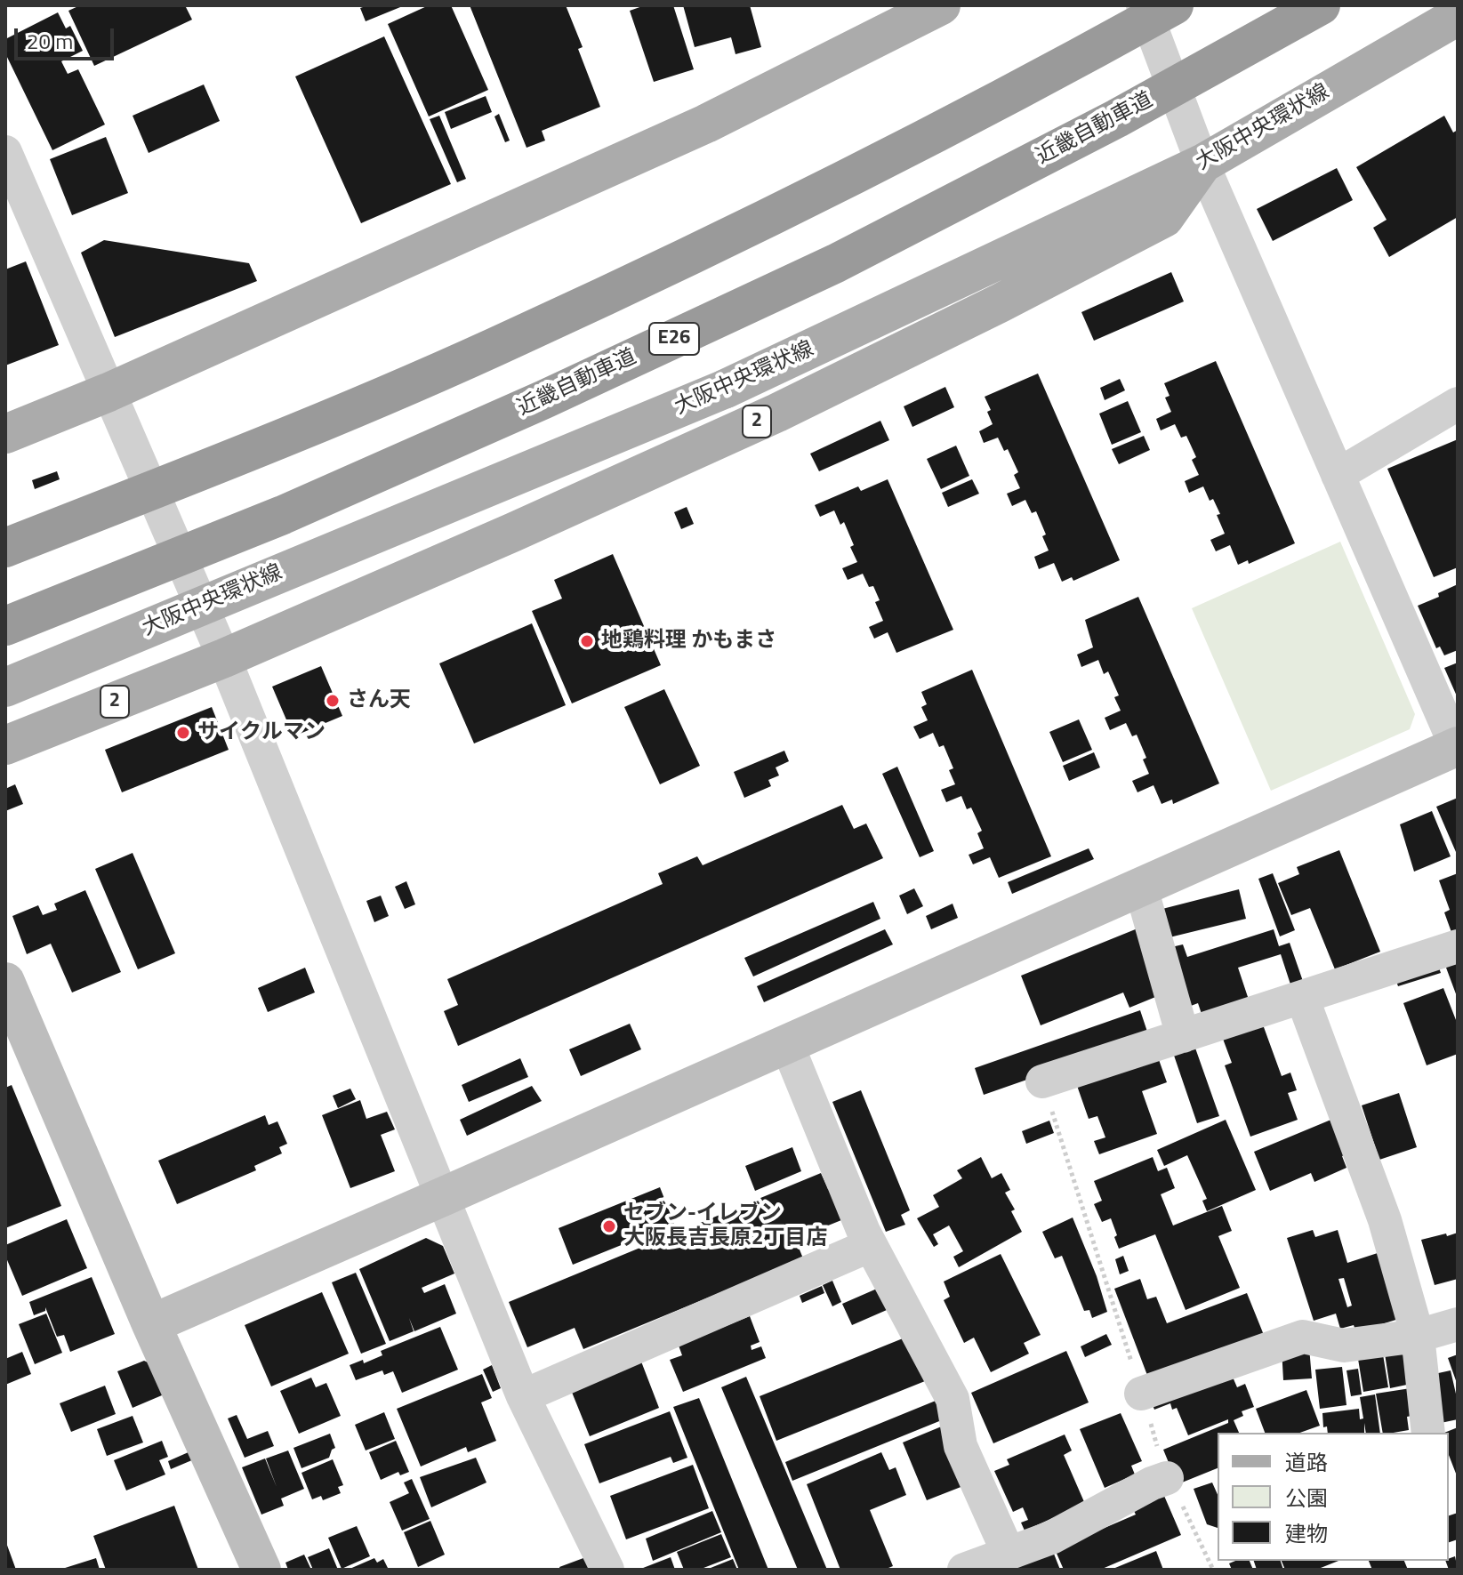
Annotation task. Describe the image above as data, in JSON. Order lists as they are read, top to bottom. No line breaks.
{"streets":{"highway":["近畿自動車道","E26"],"main road":["大阪中央環状線","2"]},"crossings":[["大阪中央環状線","2"]],"places":["地鶏料理 かもまさ","さん天","サイクルマン","セブン-イレブン 大阪長吉長原2丁目店"],"legend":["道路","公園","建物"],"scale_bar":"20 m"}
